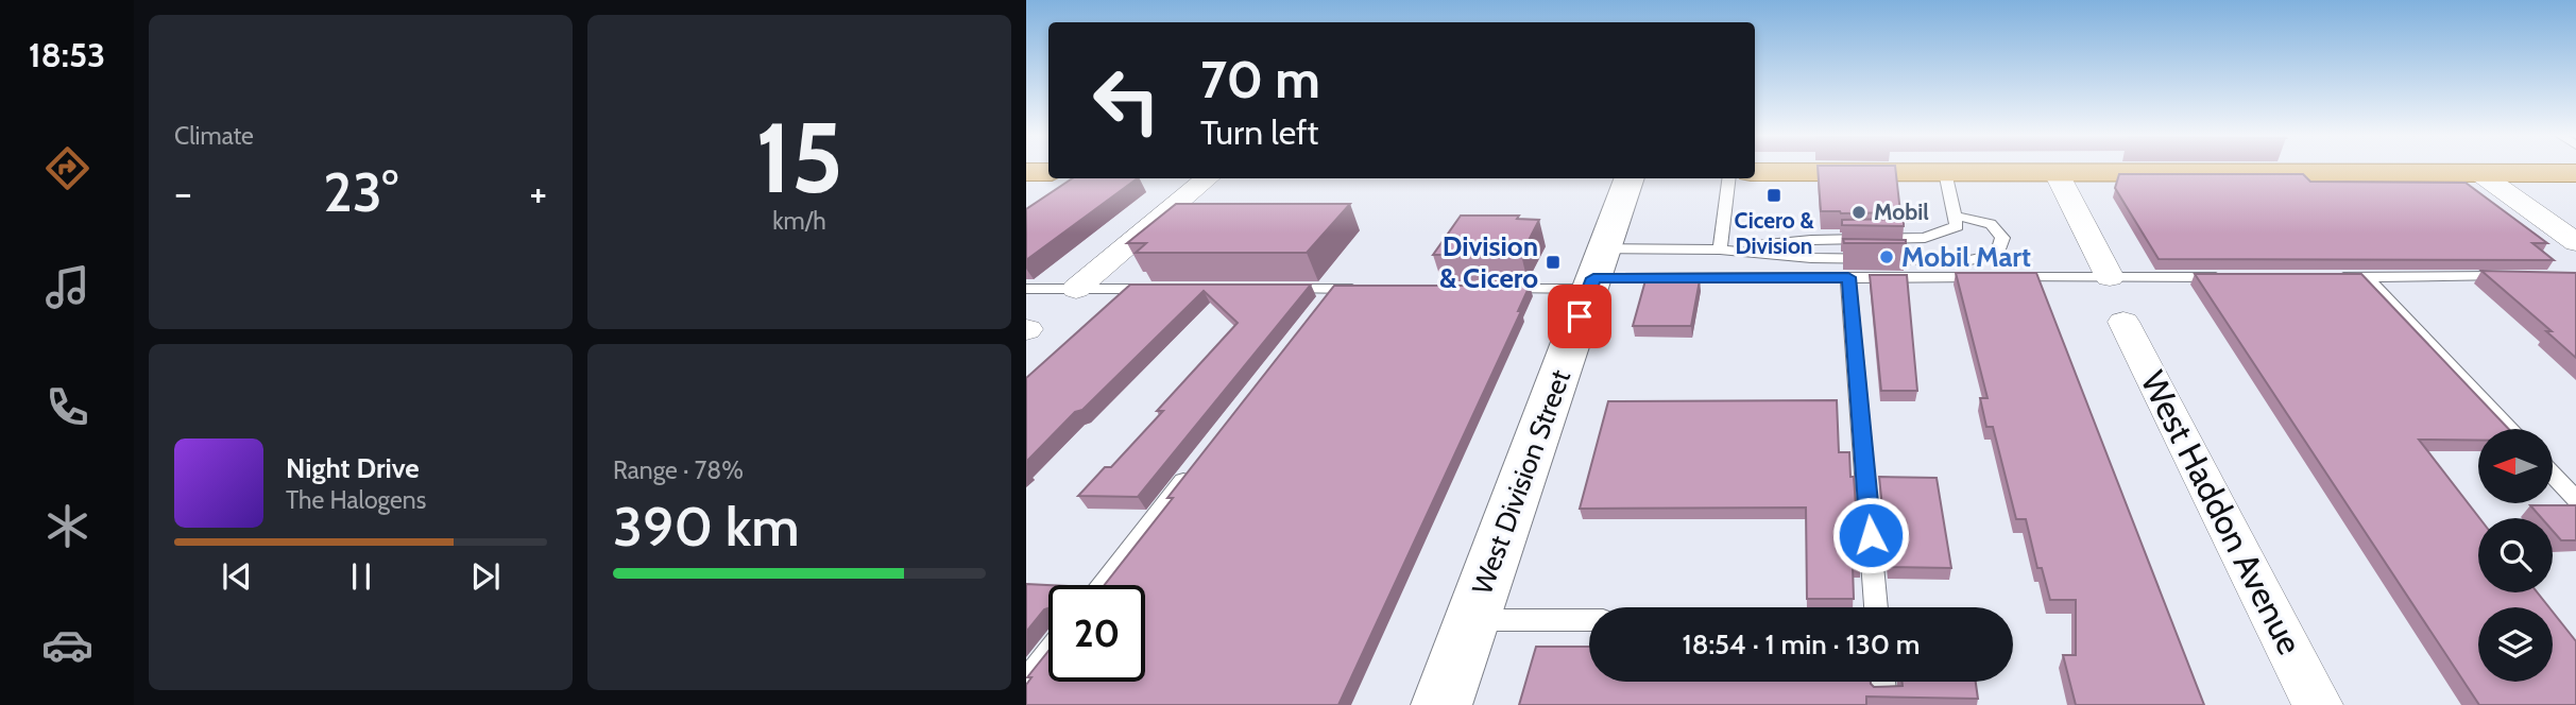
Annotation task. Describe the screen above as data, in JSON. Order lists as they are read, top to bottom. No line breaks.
{"streets":{"main road":["West Division Street"],"street":["West Haddon Avenue"]},"places":{"transit":["Cicero & Division","Division & Cicero"],"other":["Mobil","Mobil Mart"]},"north":"left","page":{"tabs":"18:53","tile":["Climate",["15","km/h"],["Range · 78%","390 km"]],"turn":["70 m","Turn left"],"heat":["−","23°","+"],"song":["Night Drive","The Halogens"],"limit":"20","trip":"18:54 · 1 min · 130 m"}}
